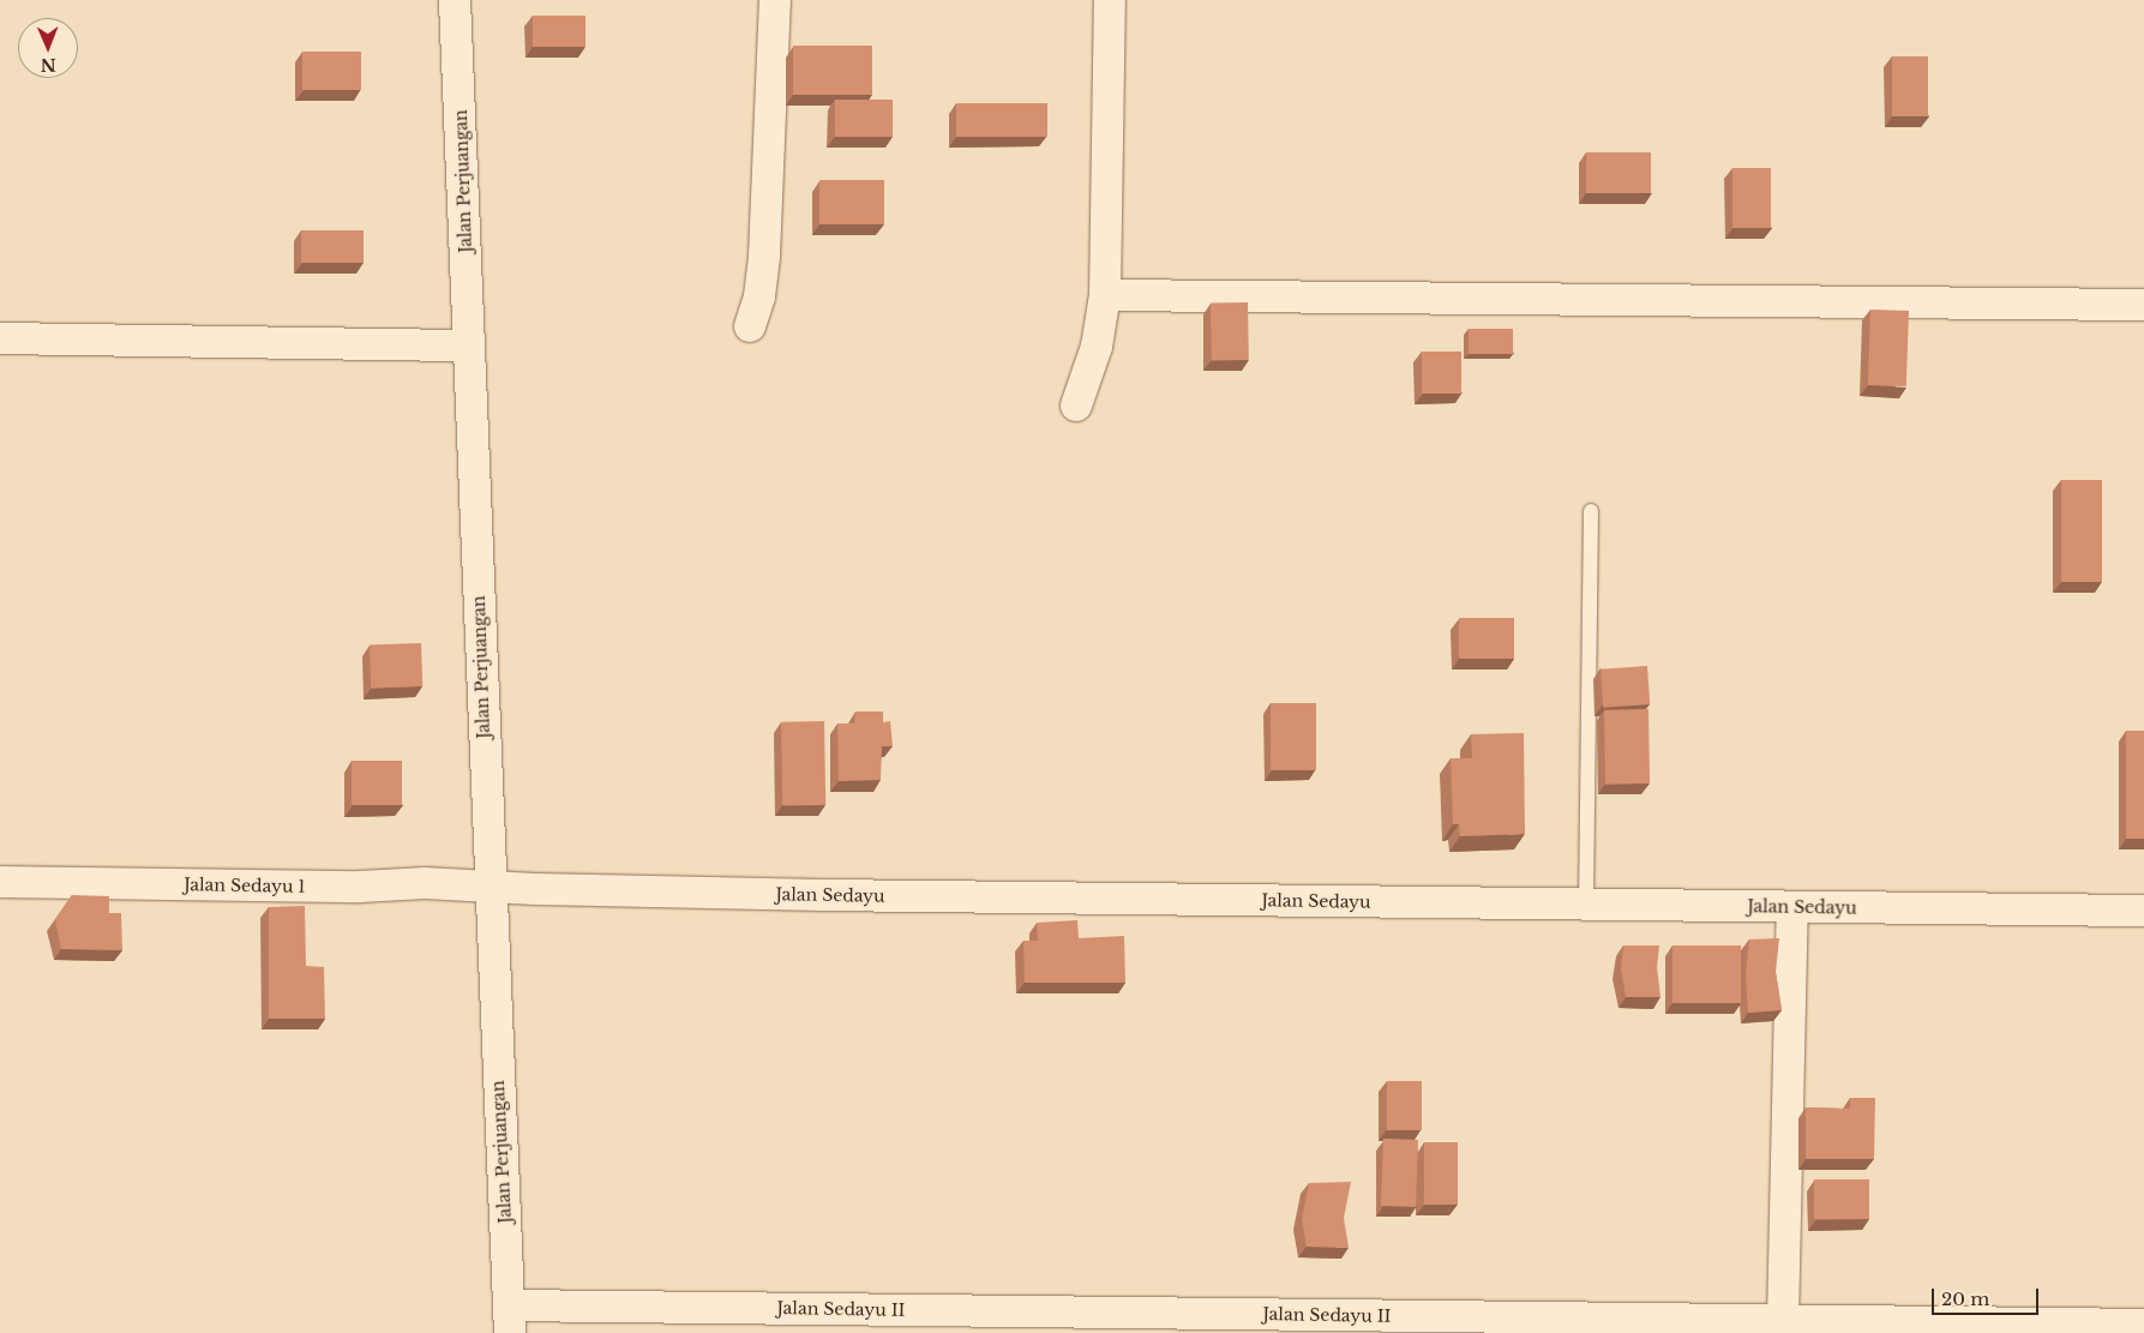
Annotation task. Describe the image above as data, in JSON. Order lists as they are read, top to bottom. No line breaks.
{"streets":{"street":["Jalan Perjuangan","Jalan Sedayu 1","Jalan Sedayu","Jalan Sedayu II"]},"crossings":[["Jalan Perjuangan","Jalan Sedayu 1"],["Jalan Perjuangan","Jalan Sedayu"],["Jalan Perjuangan","Jalan Sedayu II"],["Jalan Sedayu 1","Jalan Sedayu"]],"scale_bar":"20 m","north":"bottom"}
